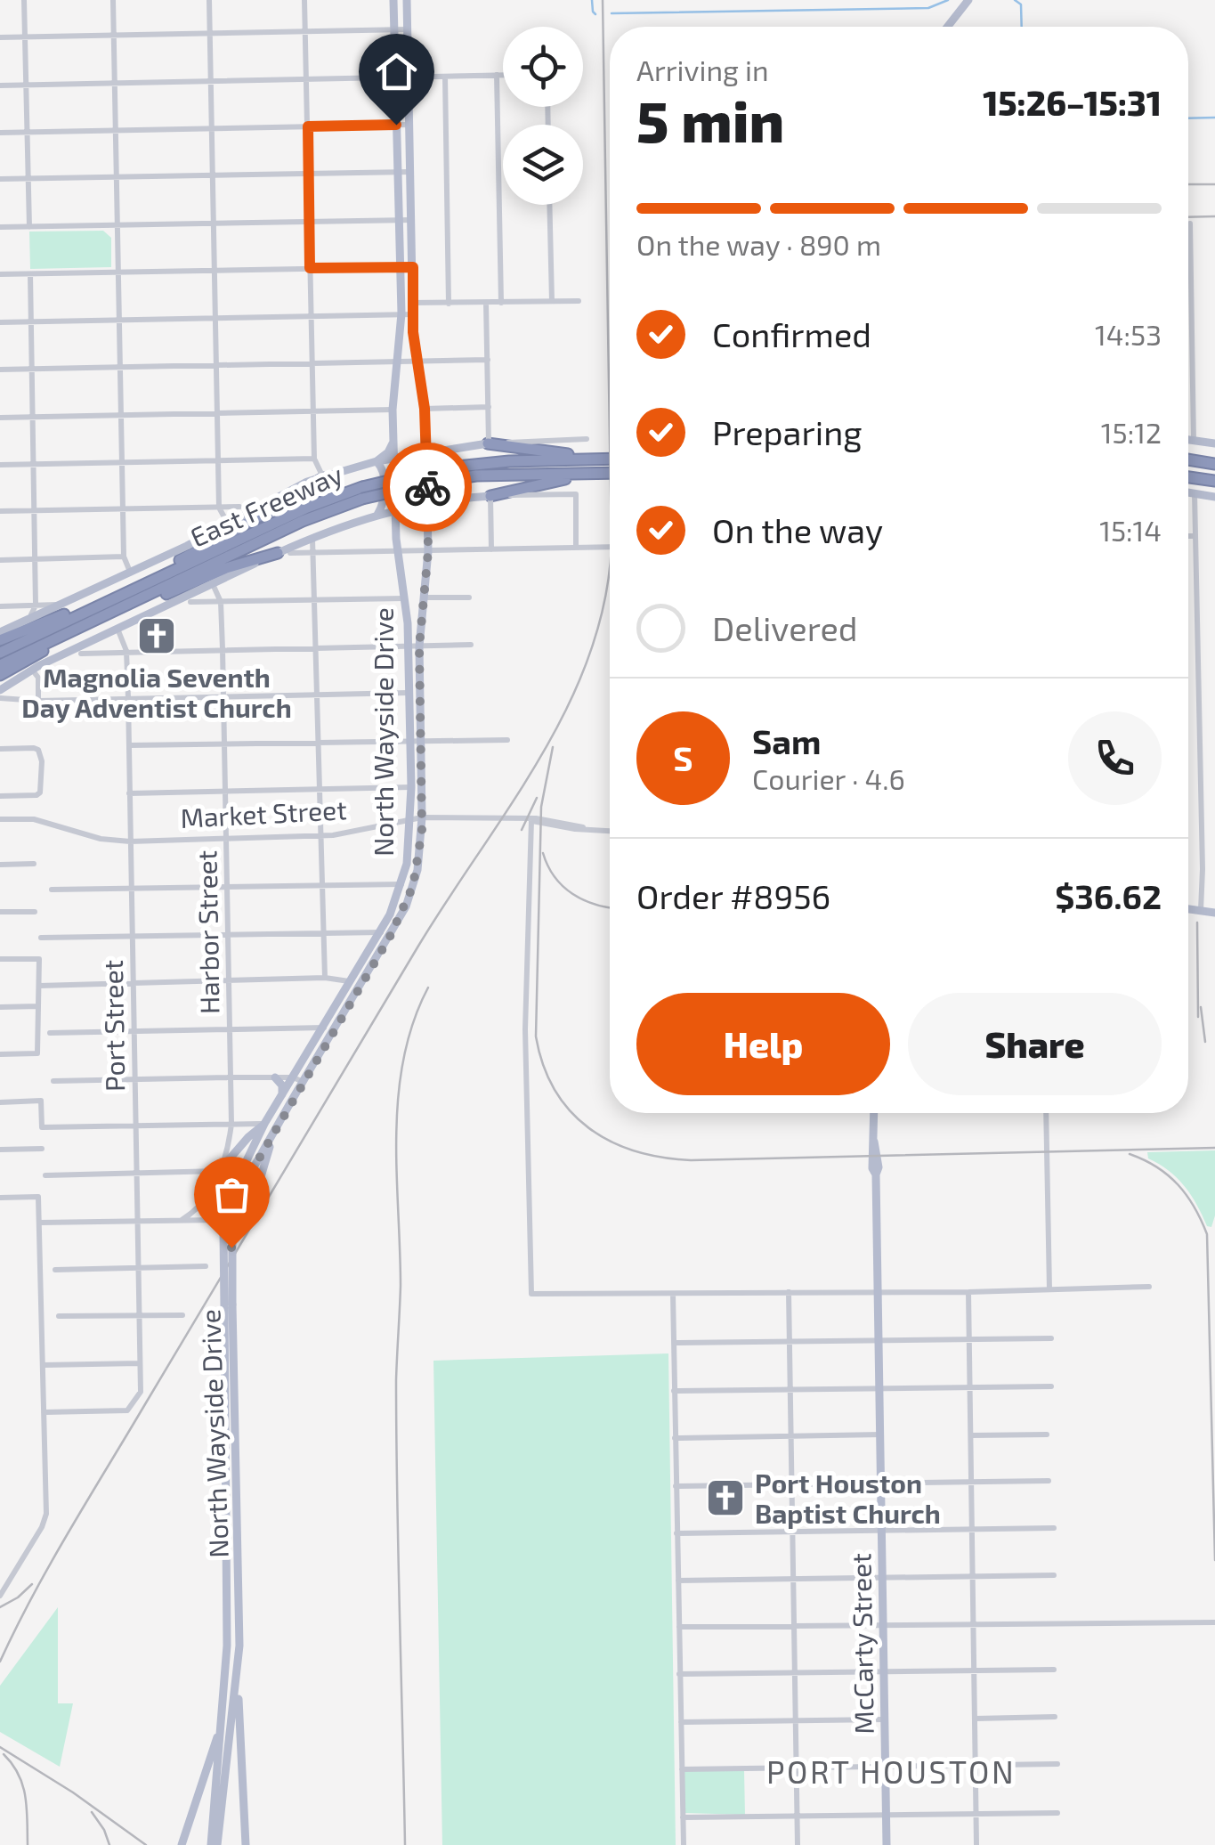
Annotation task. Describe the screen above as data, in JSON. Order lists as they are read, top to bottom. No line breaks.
{"streets":{"highway":["East Freeway"],"main road":["North Wayside Drive","McCarty Street"],"street":["Market Street","Harbor Street","Port Street"]},"crossings":[["North Wayside Drive","Market Street"],["Market Street","Harbor Street"],["Market Street","Port Street"]],"districts":["PORT HOUSTON"],"places":{"church":["Magnolia Seventh Day Adventist Church","Port Houston Baptist Church"]},"page":{"heading":["5 min","Arriving in","15:26–15:31"],"panel":["Sam","Courier · 4.6","Order #8956","$36.62"],"bar":"On the way · 890 m","list":[["Confirmed","14:53"],["Preparing","15:12"],["On the way","15:14"],"Delivered"],"round":"S","buttons":["Help","Share"]}}
